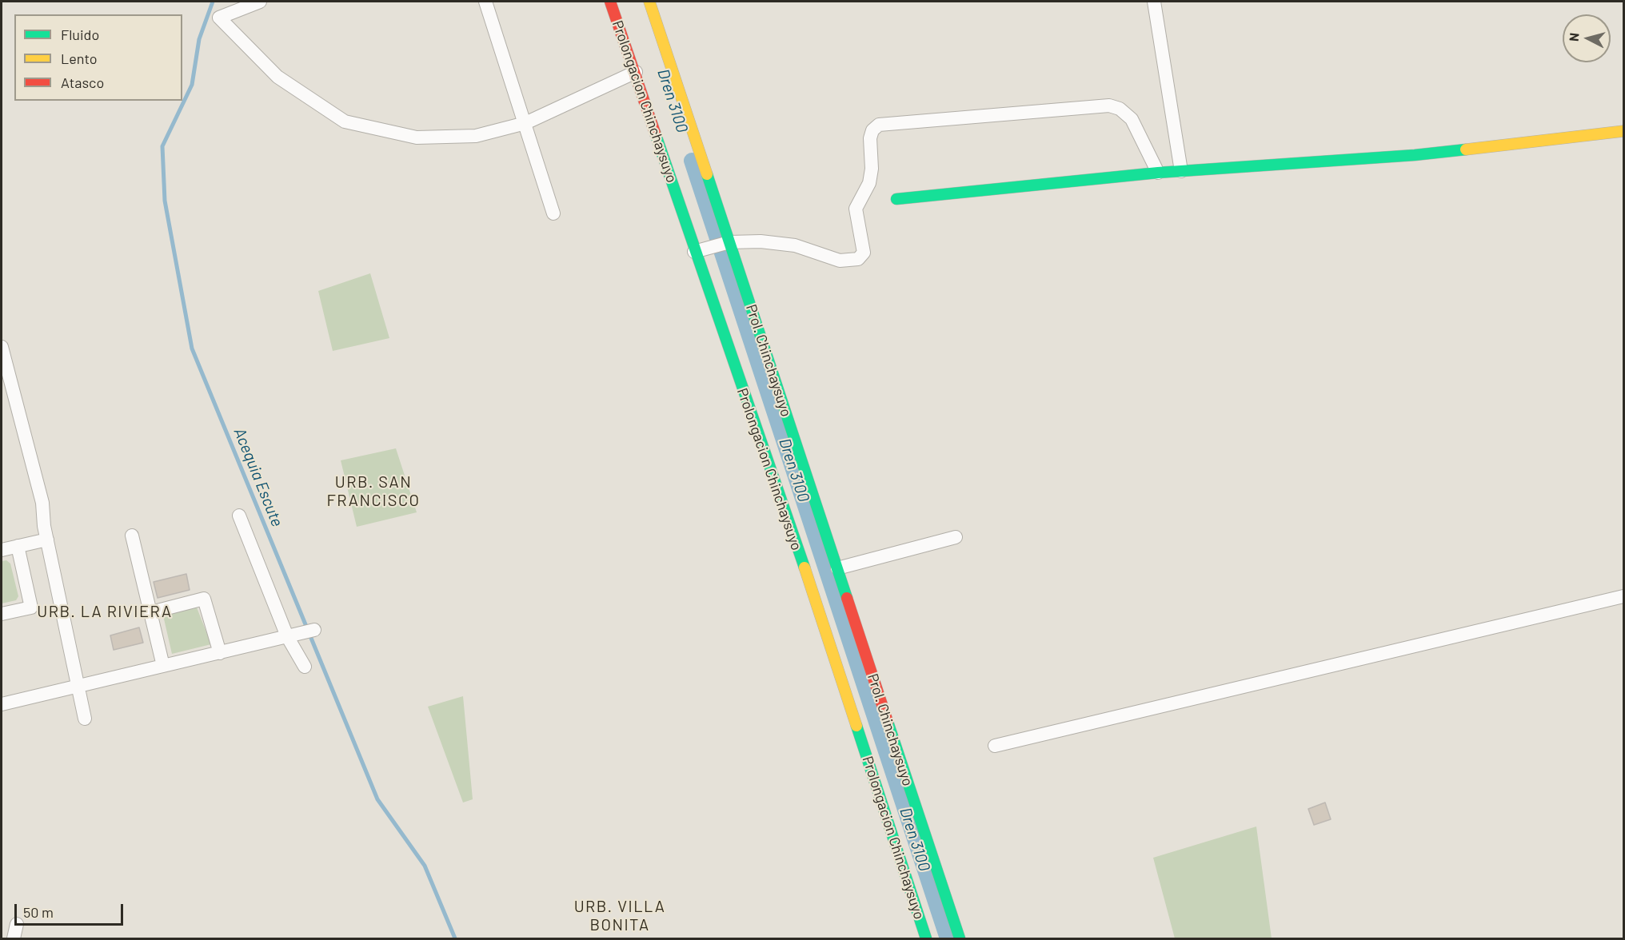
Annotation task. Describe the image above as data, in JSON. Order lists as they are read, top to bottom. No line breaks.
{"streets":{"street":["Prolongacion Chinchaysuyo","Prol. Chinchaysuyo"]},"districts":["URB. SAN FRANCISCO","URB. LA RIVIERA","URB. VILLA BONITA"],"water":["Dren 3100","Acequia Escute"],"legend":["Fluido","Lento","Atasco"],"scale_bar":"50 m","north":"left"}
